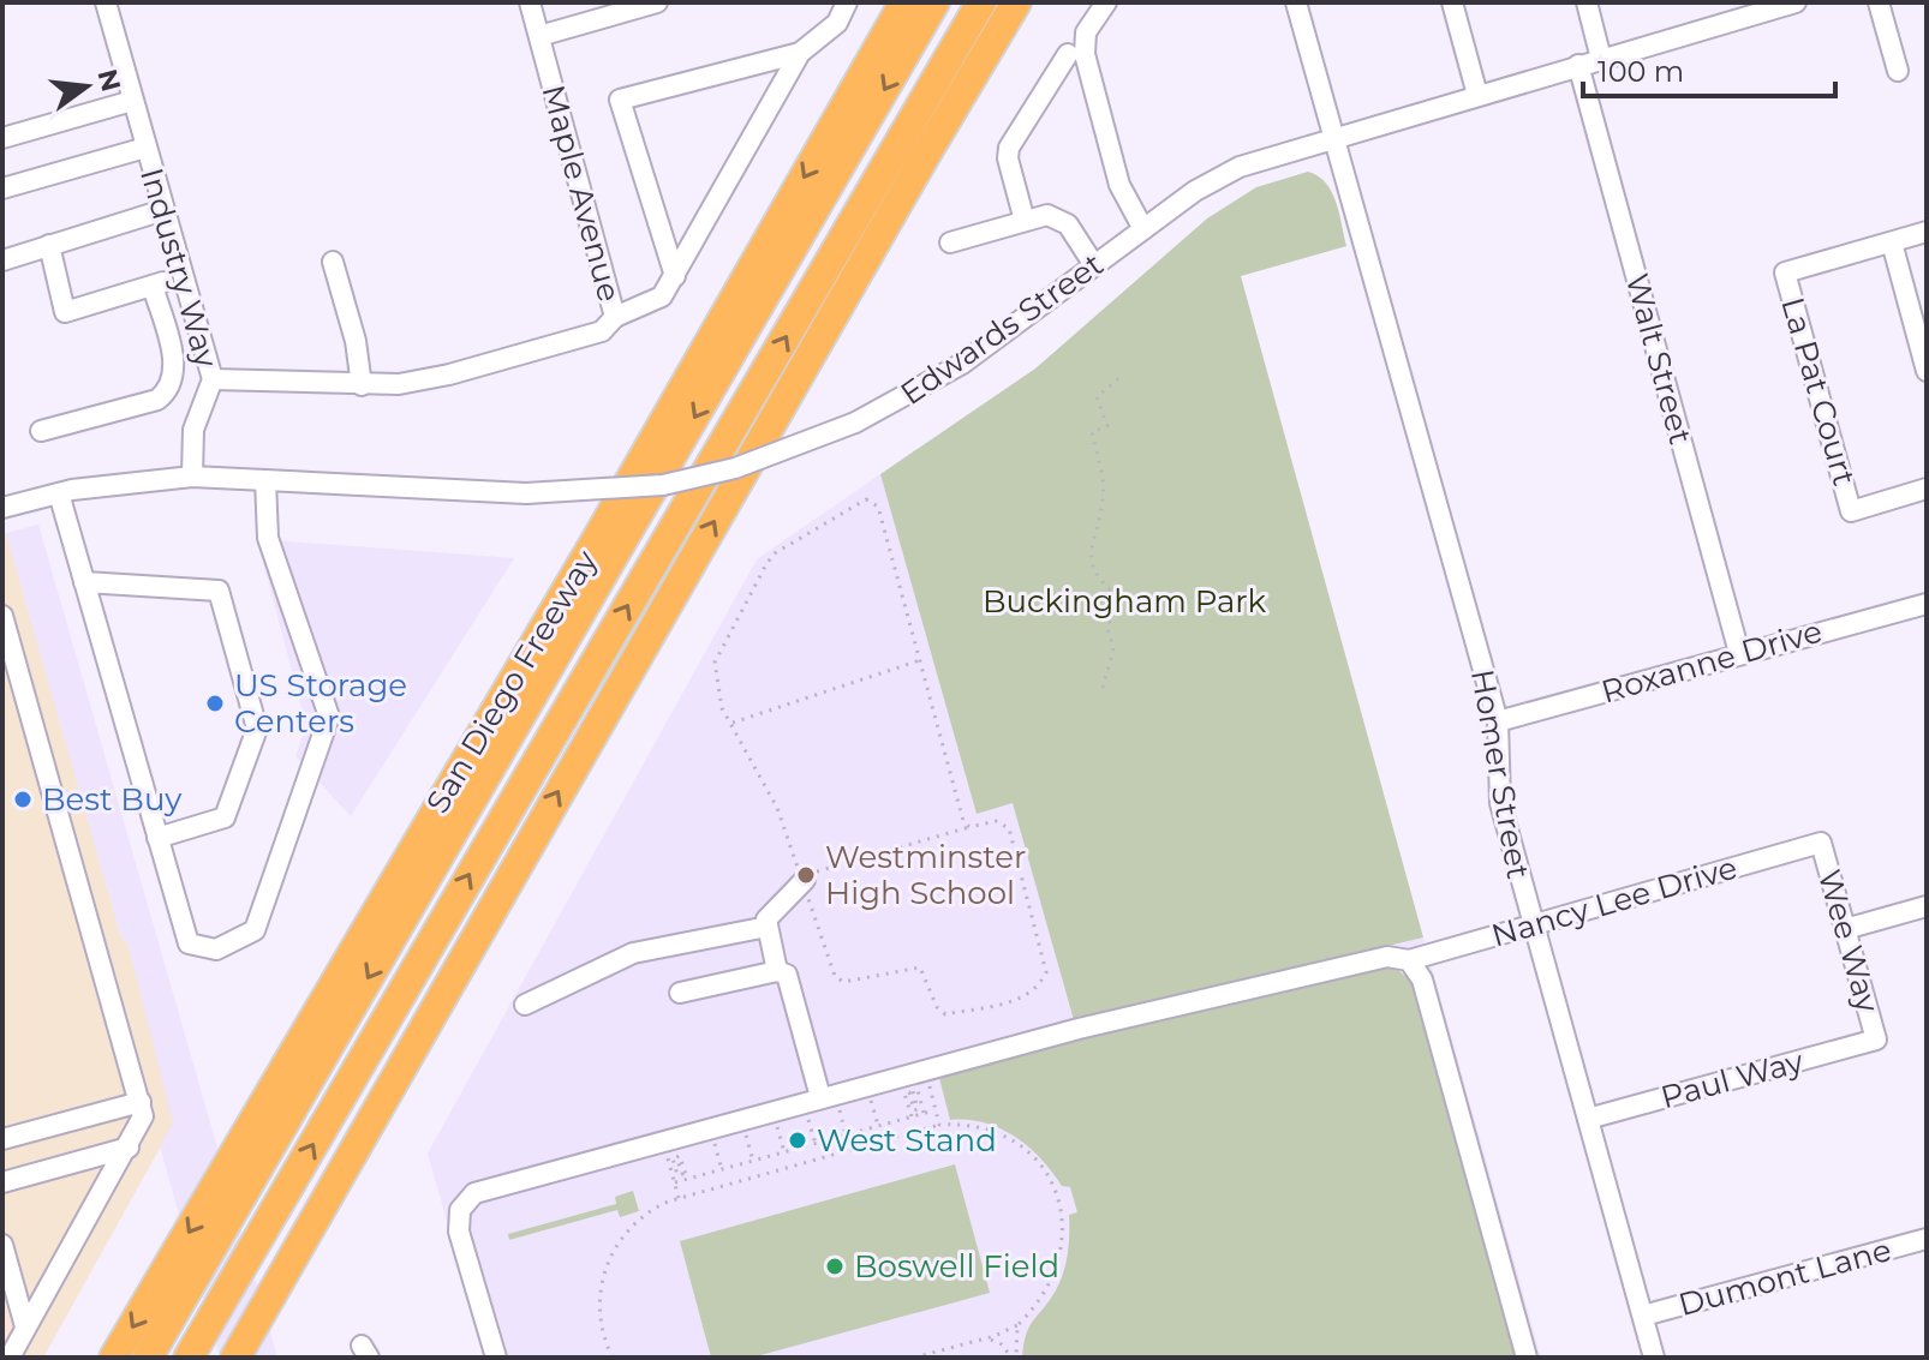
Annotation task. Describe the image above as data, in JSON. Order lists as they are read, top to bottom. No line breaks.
{"streets":{"highway":["San Diego Freeway"],"street":["Maple Avenue","Industry Way","Edwards Street","Walt Street","La Pat Court","Roxanne Drive","Homer Street","Nancy Lee Drive","Wee Way","Paul Way","Dumont Lane"]},"crossings":[["Maple Avenue","Industry Way"],["Industry Way","Edwards Street"],["Edwards Street","Walt Street"],["Edwards Street","Homer Street"],["Walt Street","Roxanne Drive"],["Roxanne Drive","Homer Street"],["Homer Street","Nancy Lee Drive"],["Homer Street","Paul Way"],["Homer Street","Dumont Lane"],["Nancy Lee Drive","Wee Way"],["Wee Way","Paul Way"]],"parks":["Buckingham Park"],"places":["US Storage Centers","Best Buy","Westminster High School","West Stand","Boswell Field"],"scale_bar":"100 m","north":"right"}
